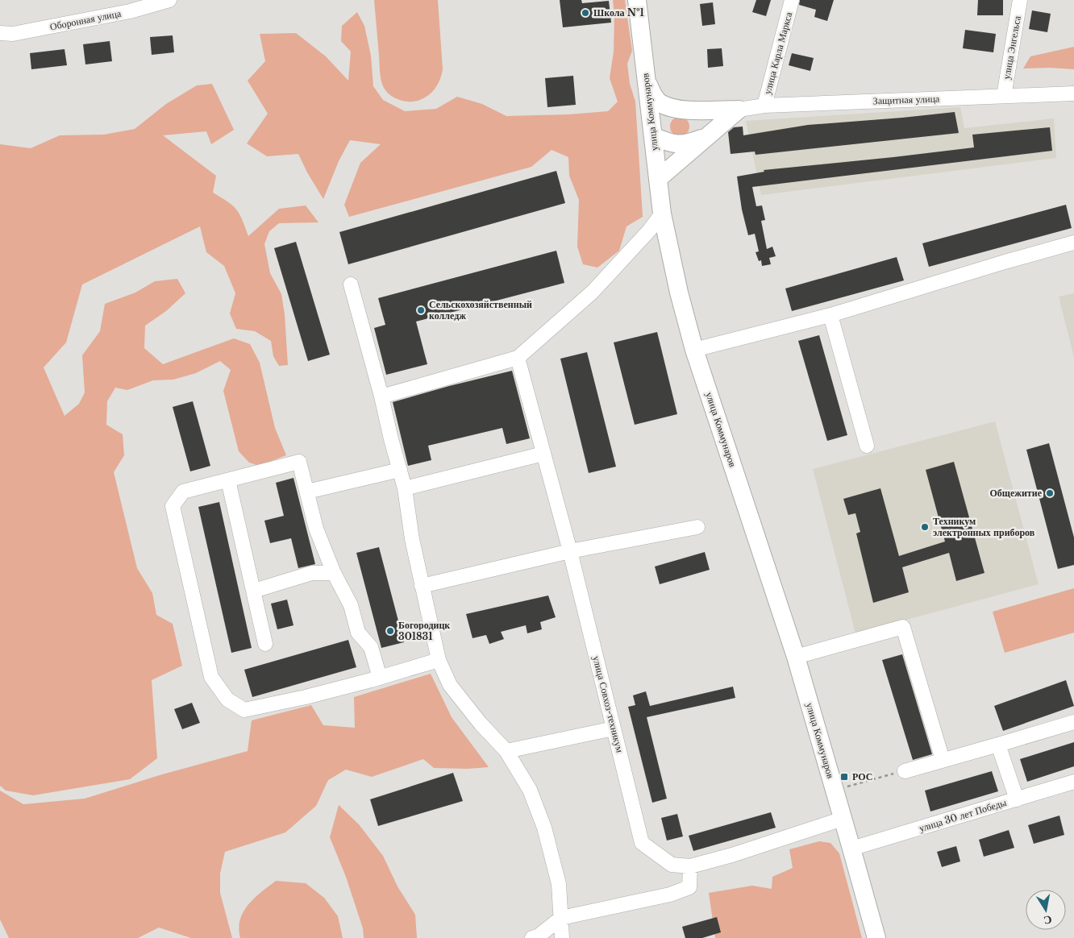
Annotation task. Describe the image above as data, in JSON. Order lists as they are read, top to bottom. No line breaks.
{"streets":{"main road":["улица Коммунаров"],"street":["Оборонная улица","улица Энгельса","улица Карла Маркса","Защитная улица","улица Совхоз-техникум","улица 30 лет Победы"]},"crossings":[["улица Энгельса","Защитная улица"],["улица Карла Маркса","Защитная улица"],["улица Коммунаров","улица Совхоз-техникум"],["улица Коммунаров","улица 30 лет Победы"]],"places":{"other":["Школа №1","Сельскохозяйственный колледж","Общежитие","Техникум электронных приборов","Богородицк 301831"],"transit":["РОС"]},"north":"bottom"}
